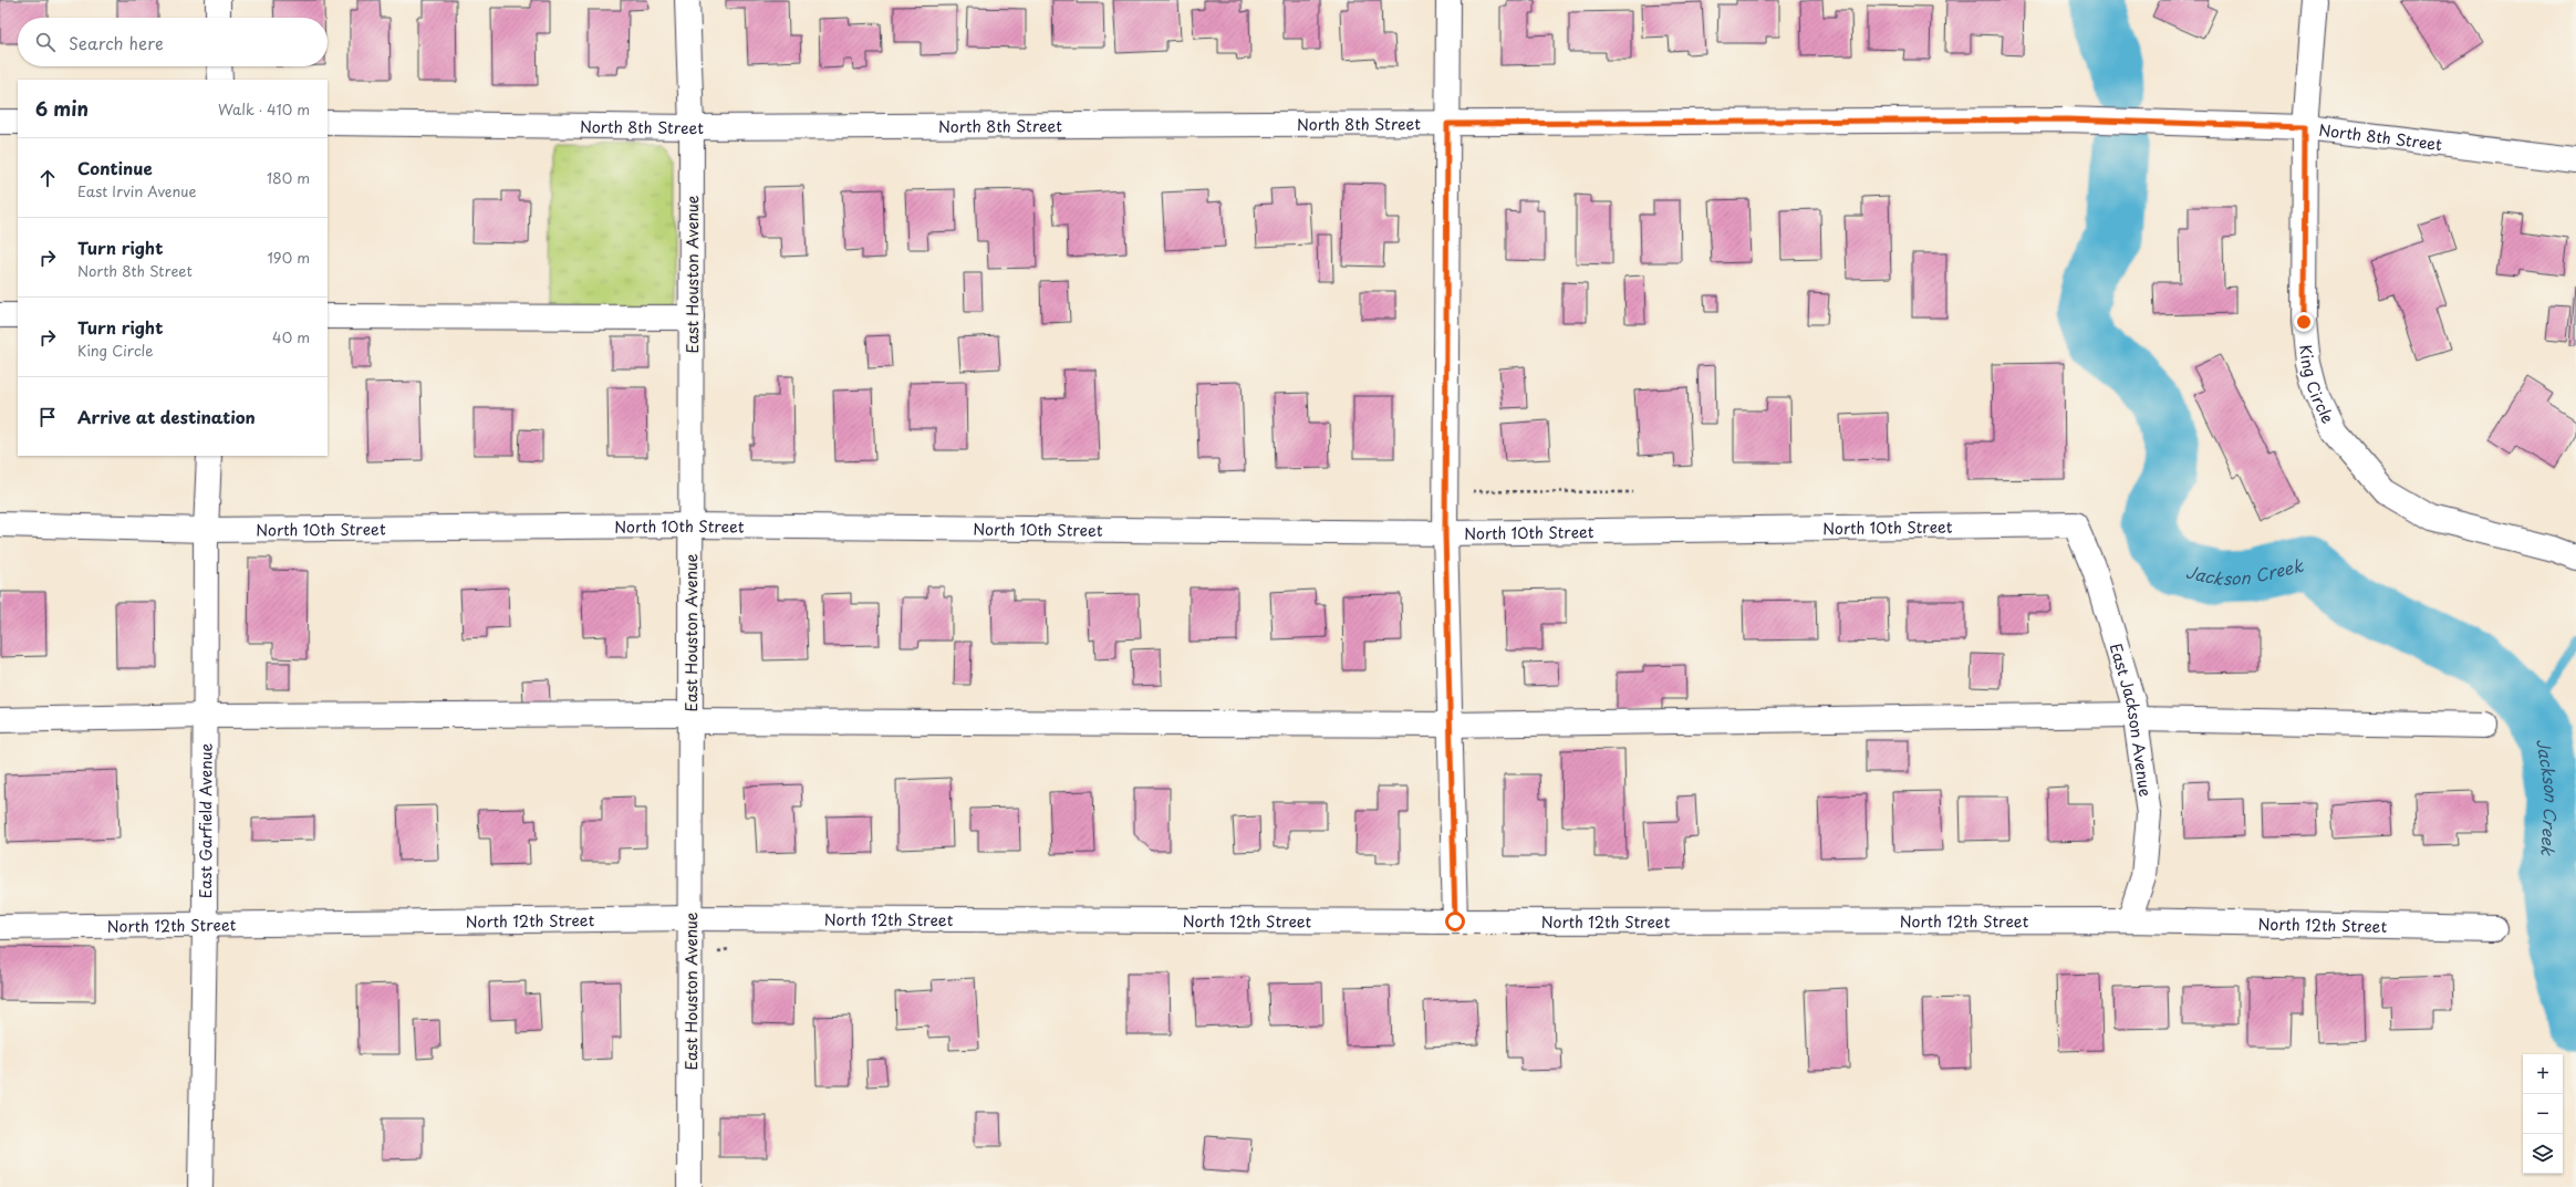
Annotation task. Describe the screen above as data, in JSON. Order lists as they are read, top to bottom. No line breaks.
{"streets":{"street":["North 8th Street","East Houston Avenue","King Circle","North 10th Street","East Jackson Avenue","East Garfield Avenue","North 12th Street"]},"crossings":[["North 8th Street","East Houston Avenue"],["North 8th Street","King Circle"],["East Houston Avenue","North 10th Street"],["East Houston Avenue","North 12th Street"],["North 10th Street","East Jackson Avenue"],["North 10th Street","East Garfield Avenue"],["East Jackson Avenue","North 12th Street"],["East Garfield Avenue","North 12th Street"]],"water":["Jackson Creek"],"page":{"search":"Search here","heading":["6 min","Walk · 410 m"],"list":[["Continue","East Irvin Avenue","180 m"],["Turn right","North 8th Street","190 m"],["Turn right","King Circle","40 m"],"Arrive at destination"],"map_buttons":["+","−"]}}
